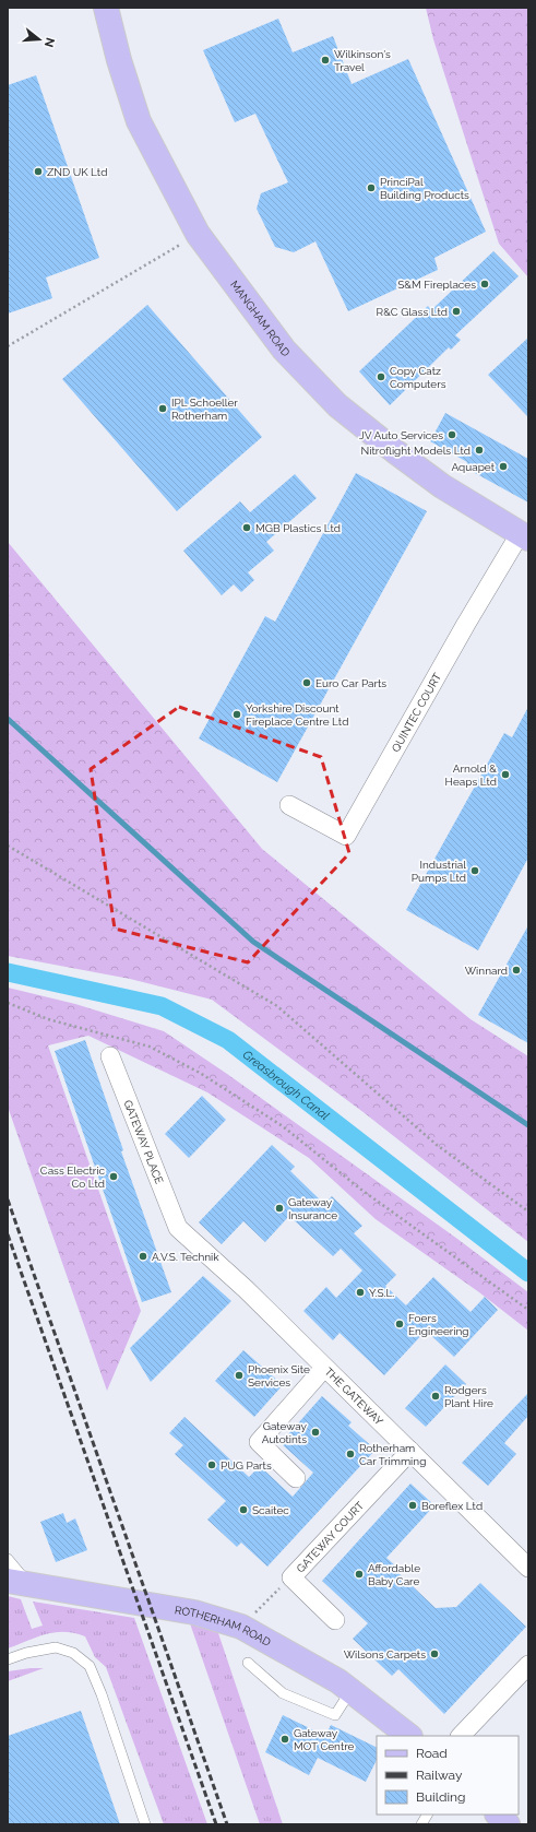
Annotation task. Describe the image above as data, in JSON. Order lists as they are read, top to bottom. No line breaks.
{"streets":{"main road":["MANGHAM ROAD","ROTHERHAM ROAD"],"street":["QUINTEC COURT","GATEWAY PLACE","THE GATEWAY","GATEWAY COURT"]},"crossings":[["MANGHAM ROAD","QUINTEC COURT"],["GATEWAY PLACE","THE GATEWAY"],["THE GATEWAY","GATEWAY COURT"]],"water":["Greasbrough Canal"],"places":["Wilkinson's Travel","ZND UK Ltd","PrinciPal Building Products","S&M Fireplaces","R&C Glass Ltd","Copy Catz Computers","IPL Schoeller Rotherham","JV Auto Services","Nitroflight Models Ltd","Aquapet","MGB Plastics Ltd","Euro Car Parts","Yorkshire Discount Fireplace Centre Ltd","Arnold & Heaps Ltd","Industrial Pumps Ltd","Winnard","Cass Electric Co Ltd","Gateway Insurance","A.V.S. Technik","Y.S.L.","Foers Engineering","Phoenix Site Services","Rodgers Plant Hire","Gateway Autotints","Rotherham Car Trimming","PUG Parts","Boreflex Ltd","Scaitec","Affordable Baby Care","Wilsons Carpets","Gateway MOT Centre"],"legend":["Road","Railway","Building"],"north":"right"}
